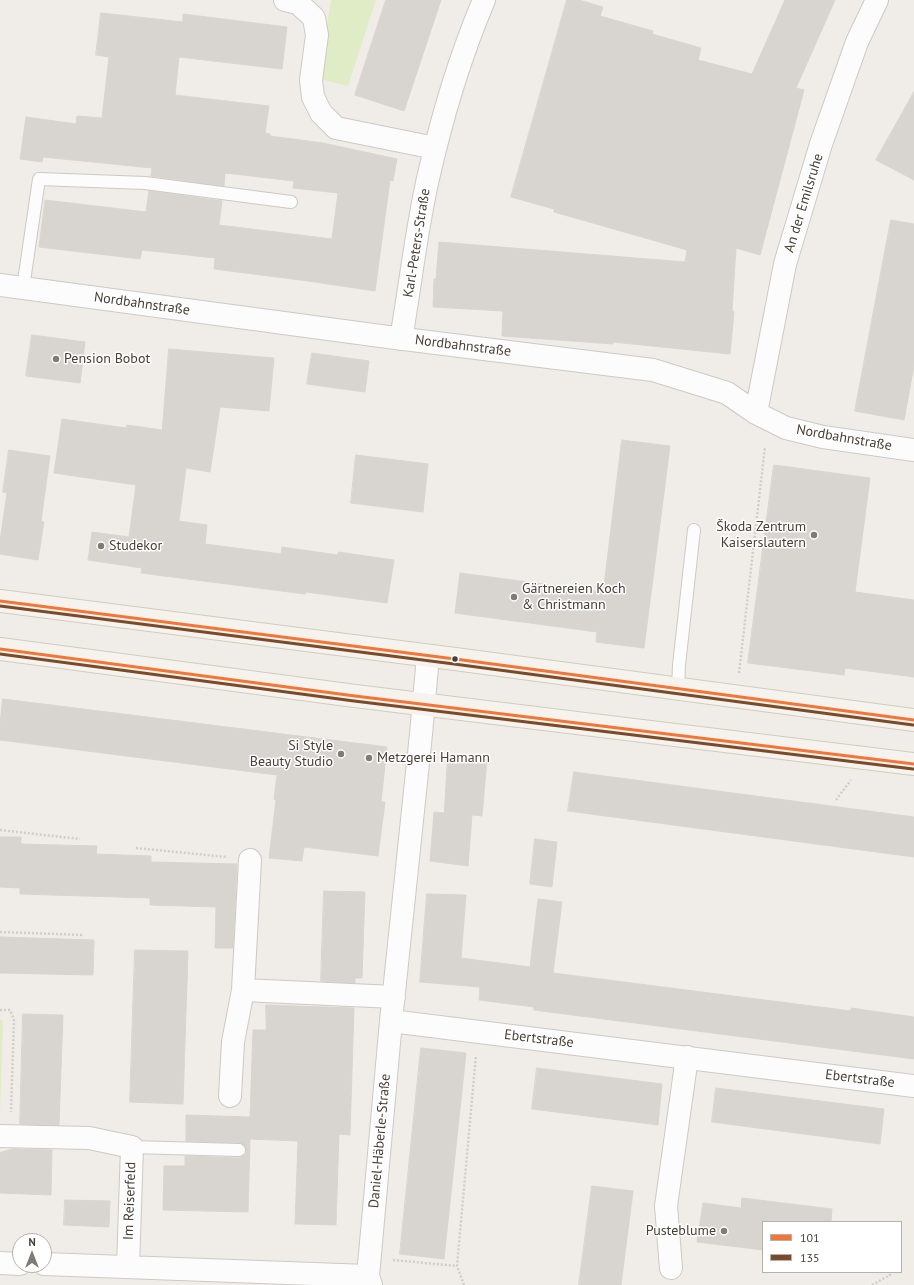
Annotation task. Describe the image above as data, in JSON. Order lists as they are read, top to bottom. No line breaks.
{"streets":{"street":["An der Emilsruhe","Karl-Peters-Straße","Nordbahnstraße","Ebertstraße","Daniel-Häberle-Straße","Im Reiserfeld"]},"crossings":[["An der Emilsruhe","Nordbahnstraße"],["Karl-Peters-Straße","Nordbahnstraße"],["Ebertstraße","Daniel-Häberle-Straße"]],"places":["Pension Bobot","Škoda Zentrum Kaiserslautern","Studekor","Gärtnereien Koch & Christmann","Si Style Beauty Studio","Metzgerei Hamann","Pusteblume"],"lines":["transit line 101","transit line 135"],"legend":["101","135"],"north":"top"}
